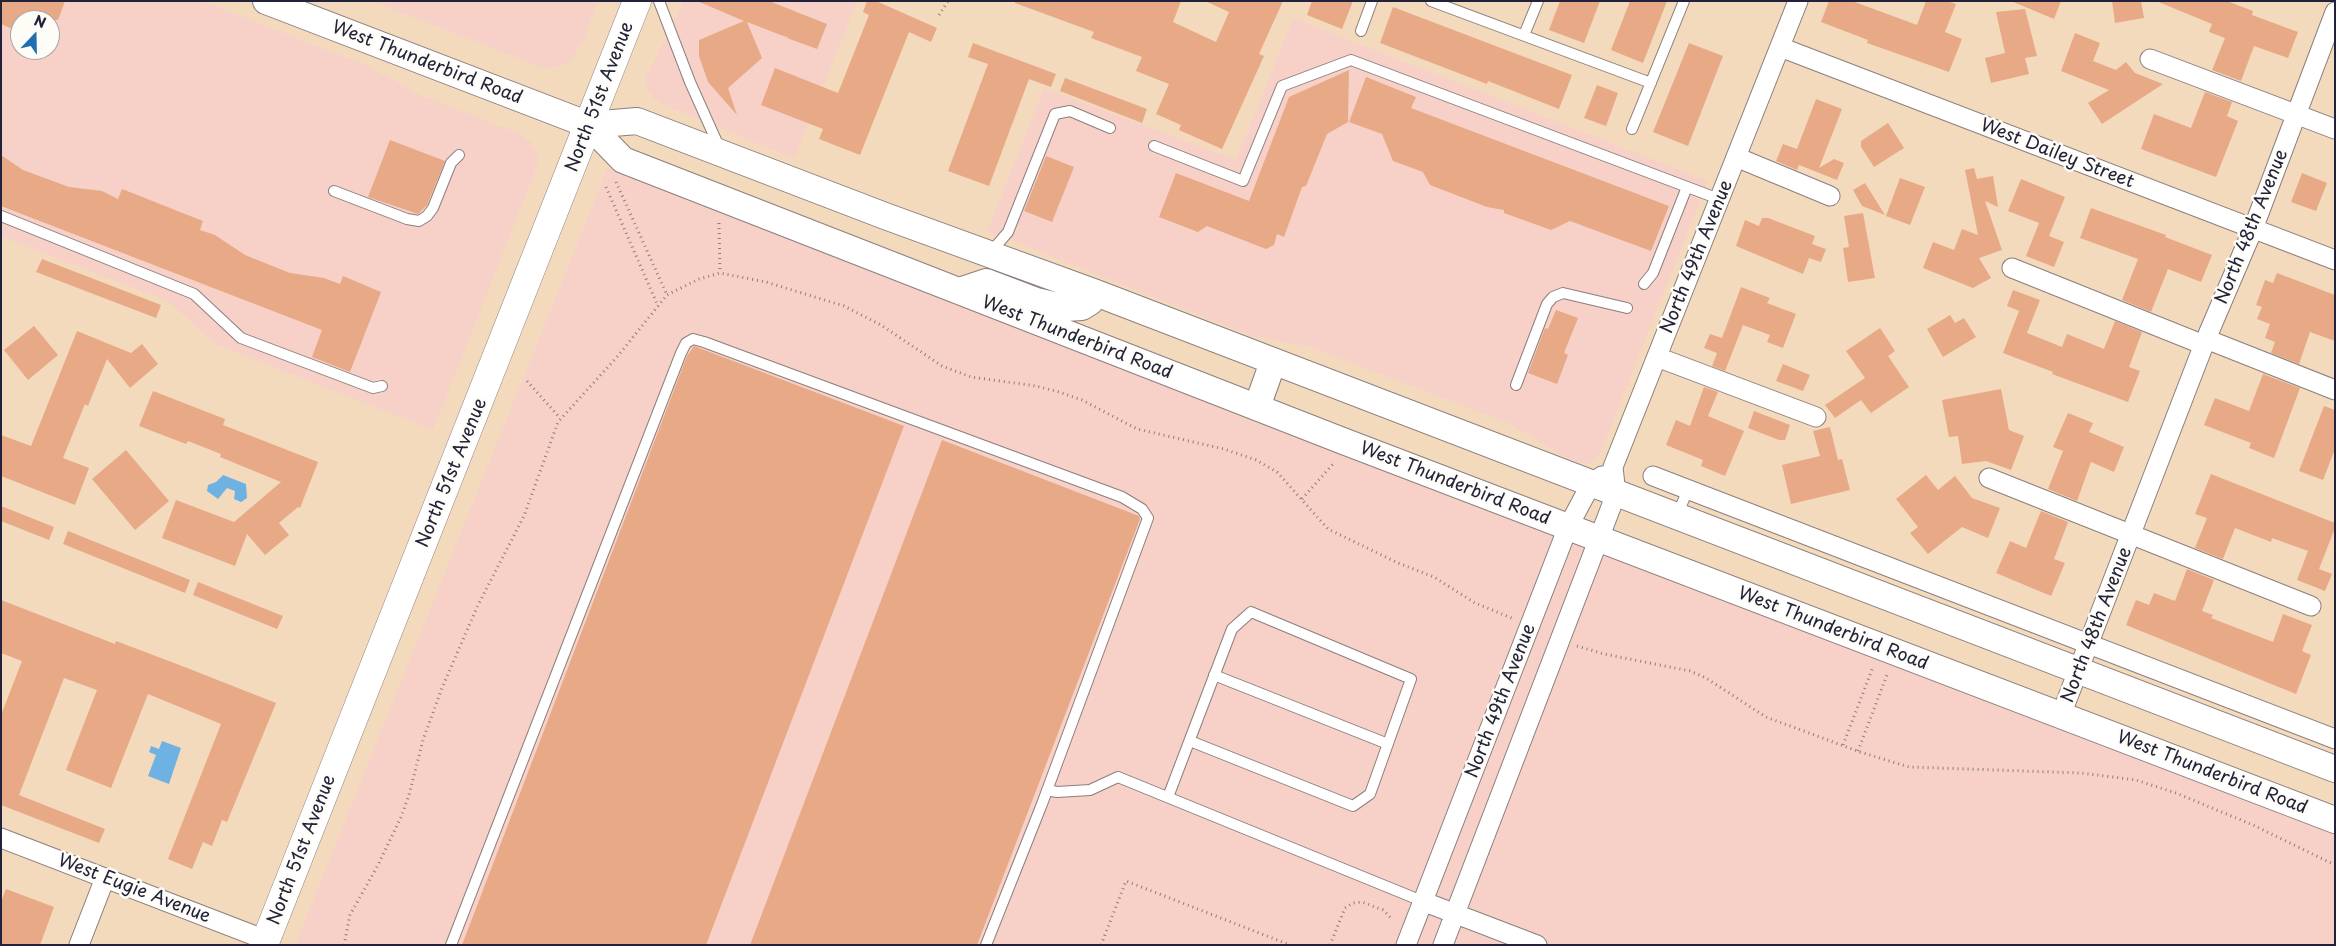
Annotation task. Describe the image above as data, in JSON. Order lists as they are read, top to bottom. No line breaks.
{"streets":{"main road":["West Thunderbird Road","North 51st Avenue"],"street":["West Dailey Street","North 48th Avenue","North 49th Avenue","West Eugie Avenue"]},"crossings":[["West Thunderbird Road","North 51st Avenue"],["West Thunderbird Road","North 48th Avenue"],["West Thunderbird Road","North 49th Avenue"],["North 51st Avenue","West Eugie Avenue"],["West Dailey Street","North 48th Avenue"],["West Dailey Street","North 49th Avenue"]],"north":"top"}
